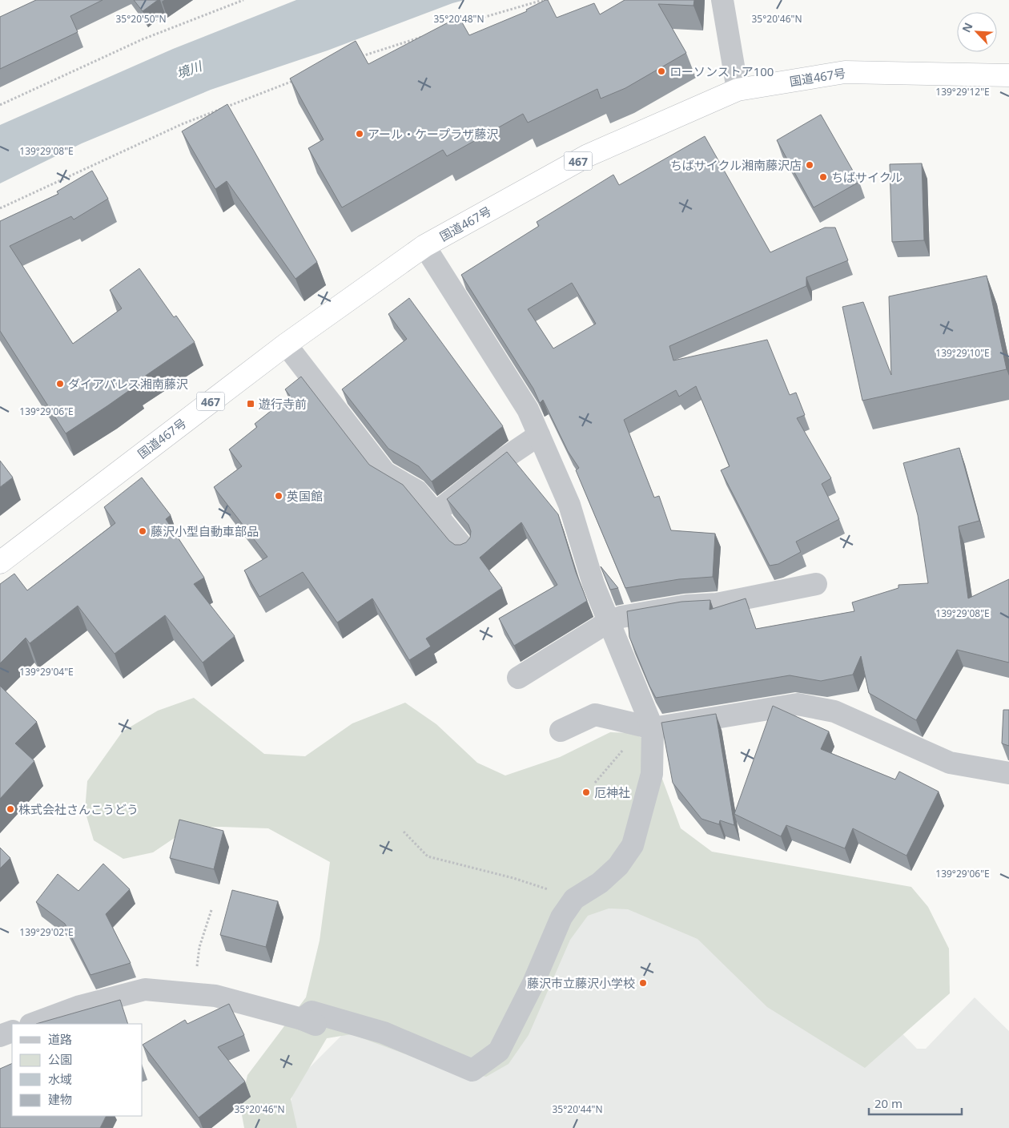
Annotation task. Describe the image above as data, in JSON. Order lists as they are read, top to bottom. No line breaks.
{"streets":{"highway":["国道467号","467"]},"water":["境川"],"places":{"other":["ローソンストア100","アール・ケープラザ藤沢","ちばサイクル湘南藤沢店","ちばサイクル","ダイアパレス湘南藤沢","英国館","藤沢小型自動車部品","厄神社","株式会社さんこうどう","藤沢市立藤沢小学校"],"transit":["遊行寺前"]},"legend":["道路","公園","水域","建物"],"scale_bar":"20 m","north":"top left","coordinates":["35°20'50\"N","35°20'48\"N","35°20'46\"N","139°29'12\"E","139°29'08\"E","139°29'10\"E","139°29'06\"E","139°29'04\"E","139°29'02\"E","35°20'44\"N"]}
